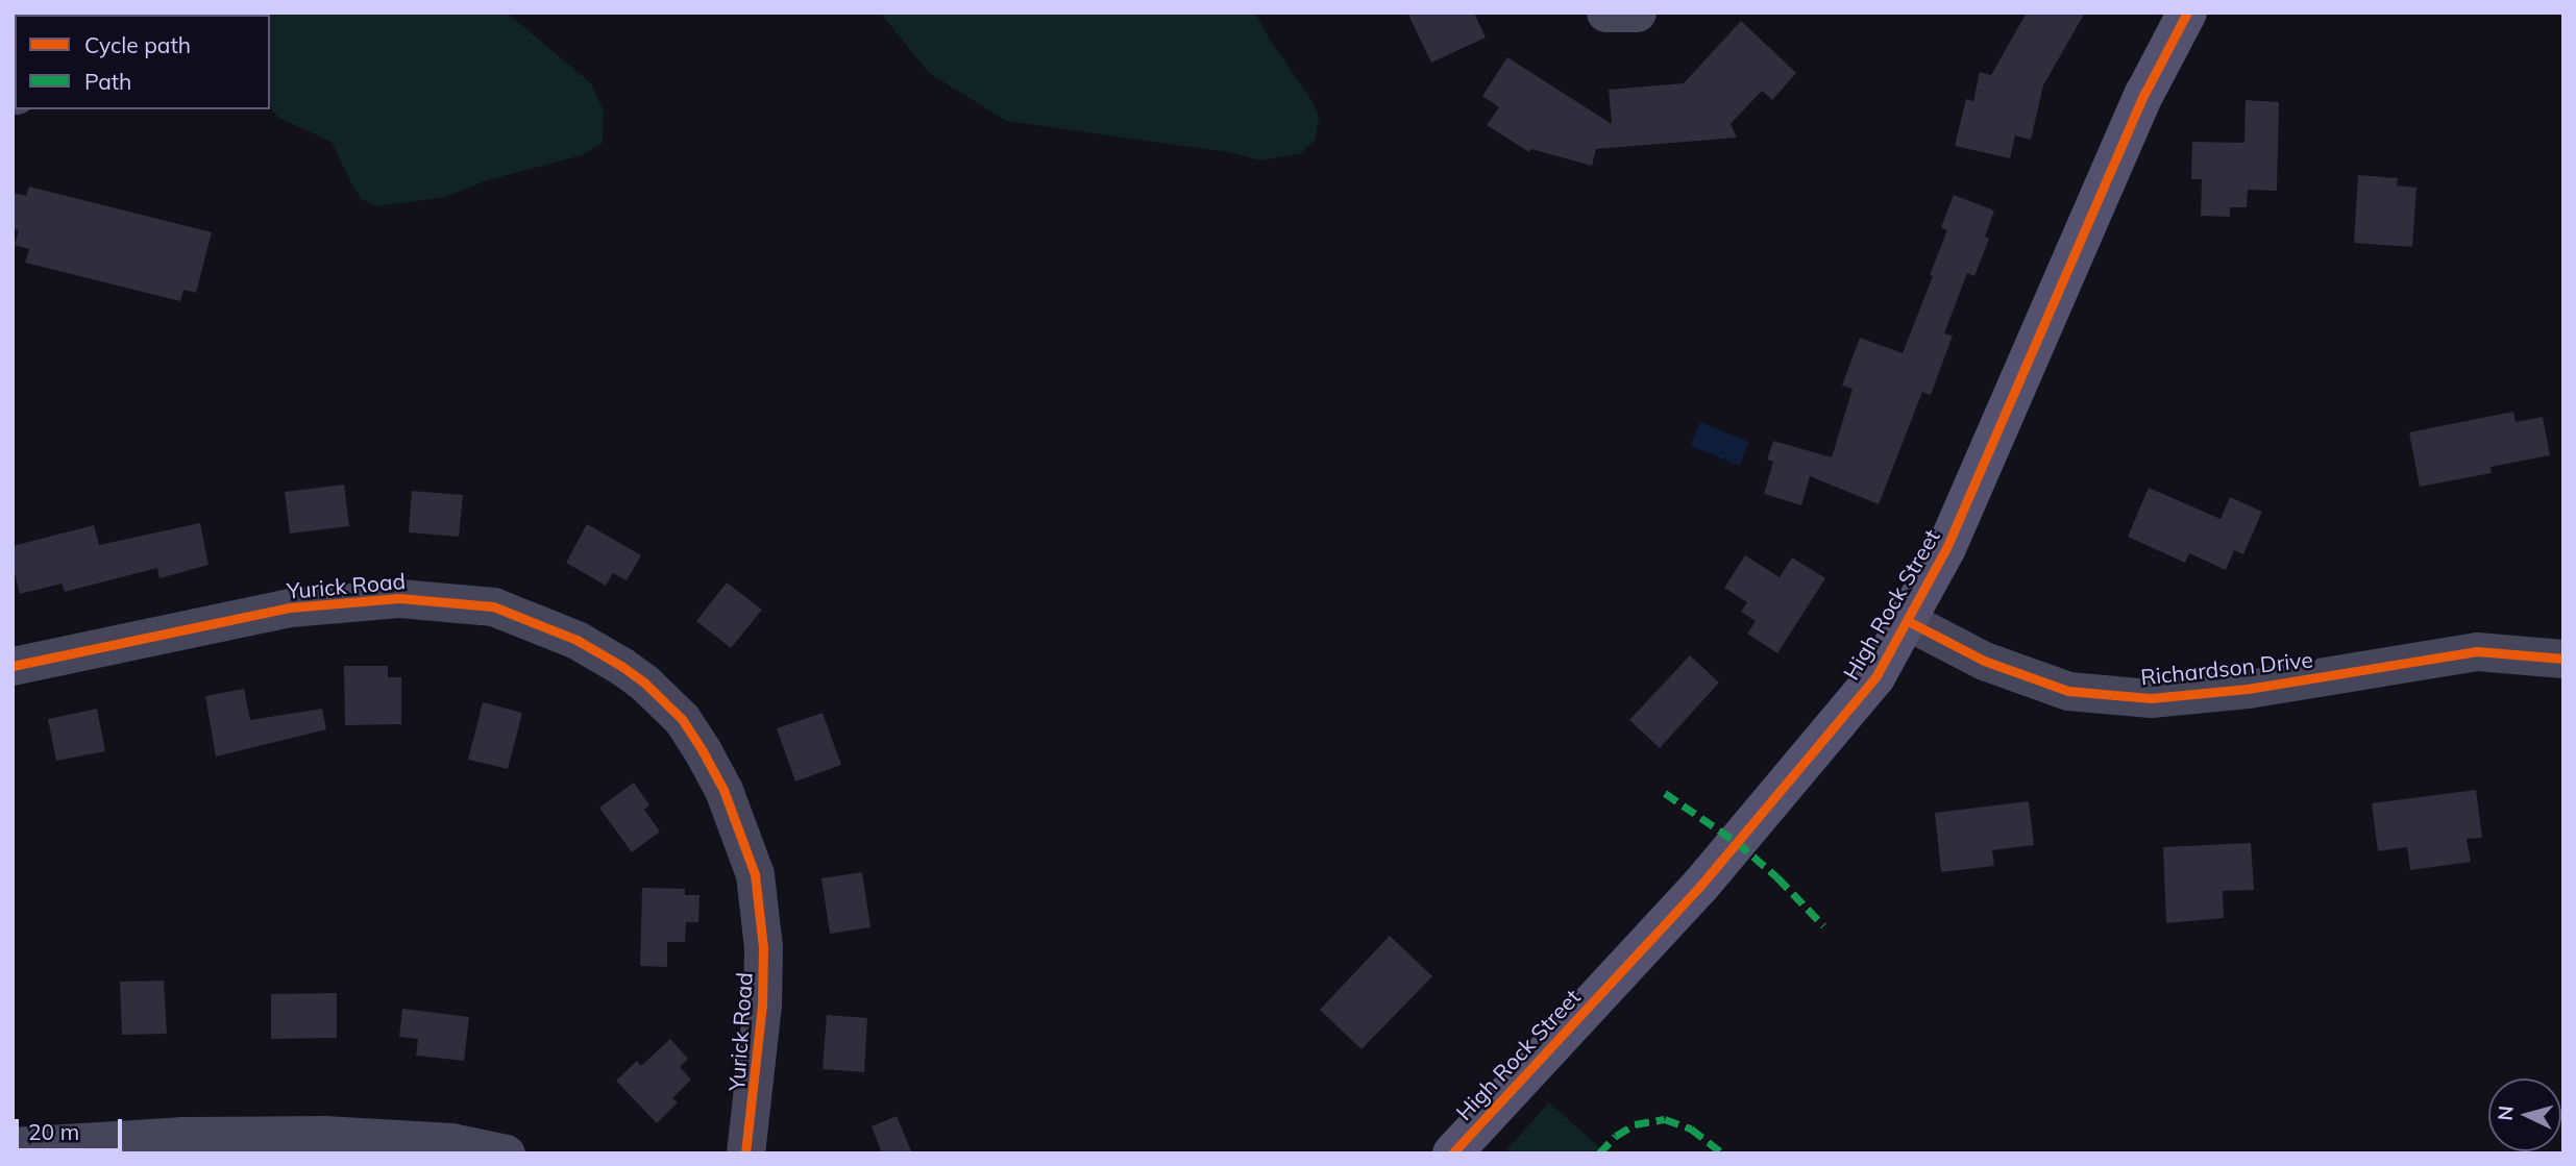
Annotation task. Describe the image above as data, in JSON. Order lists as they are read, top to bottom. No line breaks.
{"streets":{"street":["Yurick Road","High Rock Street","Richardson Drive"]},"crossings":[["High Rock Street","Richardson Drive"]],"legend":["Cycle path","Path"],"scale_bar":"20 m","north":"left"}
